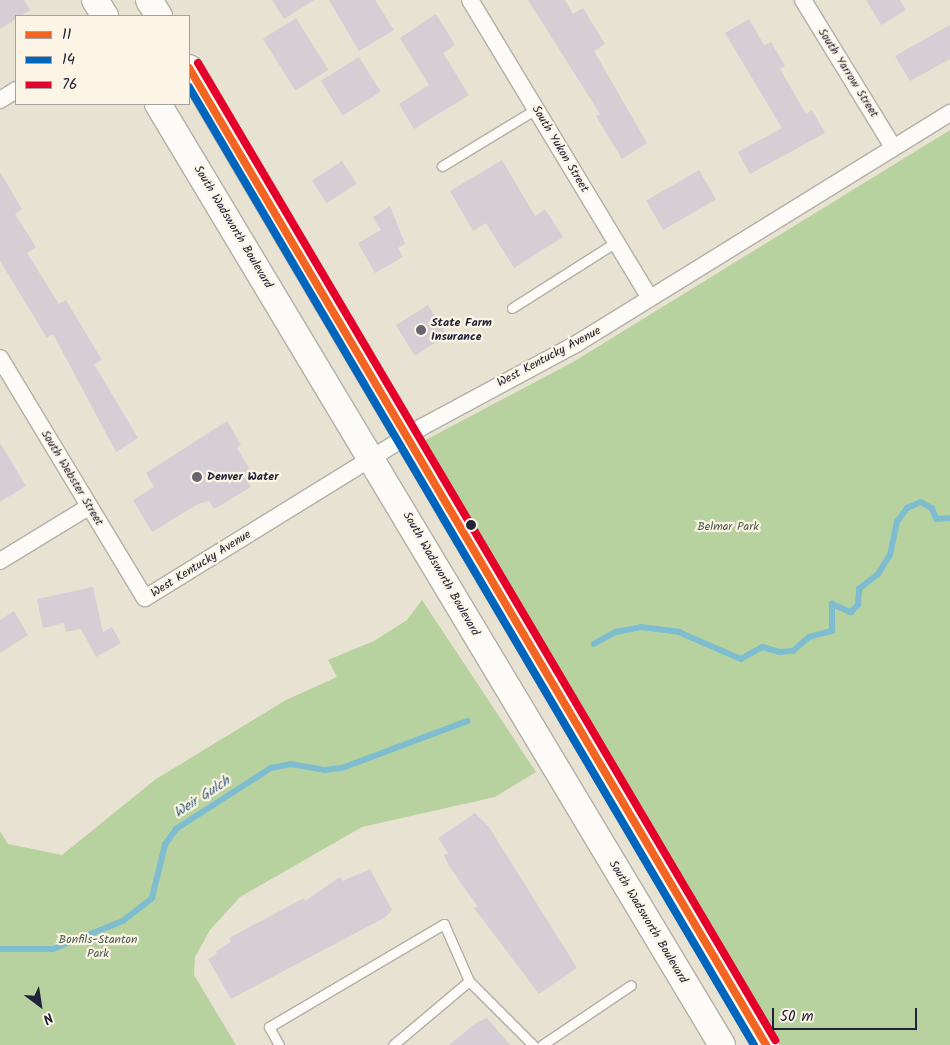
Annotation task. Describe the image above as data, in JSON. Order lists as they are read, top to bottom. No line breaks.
{"streets":{"main road":["South Wadsworth Boulevard"],"street":["South Yarrow Street","South Yukon Street","West Kentucky Avenue","South Webster Street"]},"crossings":[["South Yarrow Street","West Kentucky Avenue"],["South Yukon Street","West Kentucky Avenue"],["South Wadsworth Boulevard","West Kentucky Avenue"],["West Kentucky Avenue","South Webster Street"]],"water":["Weir Gulch"],"parks":["Belmar Park","Bonfils-Stanton Park"],"places":["State Farm Insurance","Denver Water"],"lines":["transit line 76","transit line 11","transit line 14"],"legend":["11","14","76"],"scale_bar":"50 m","north":"bottom right"}
